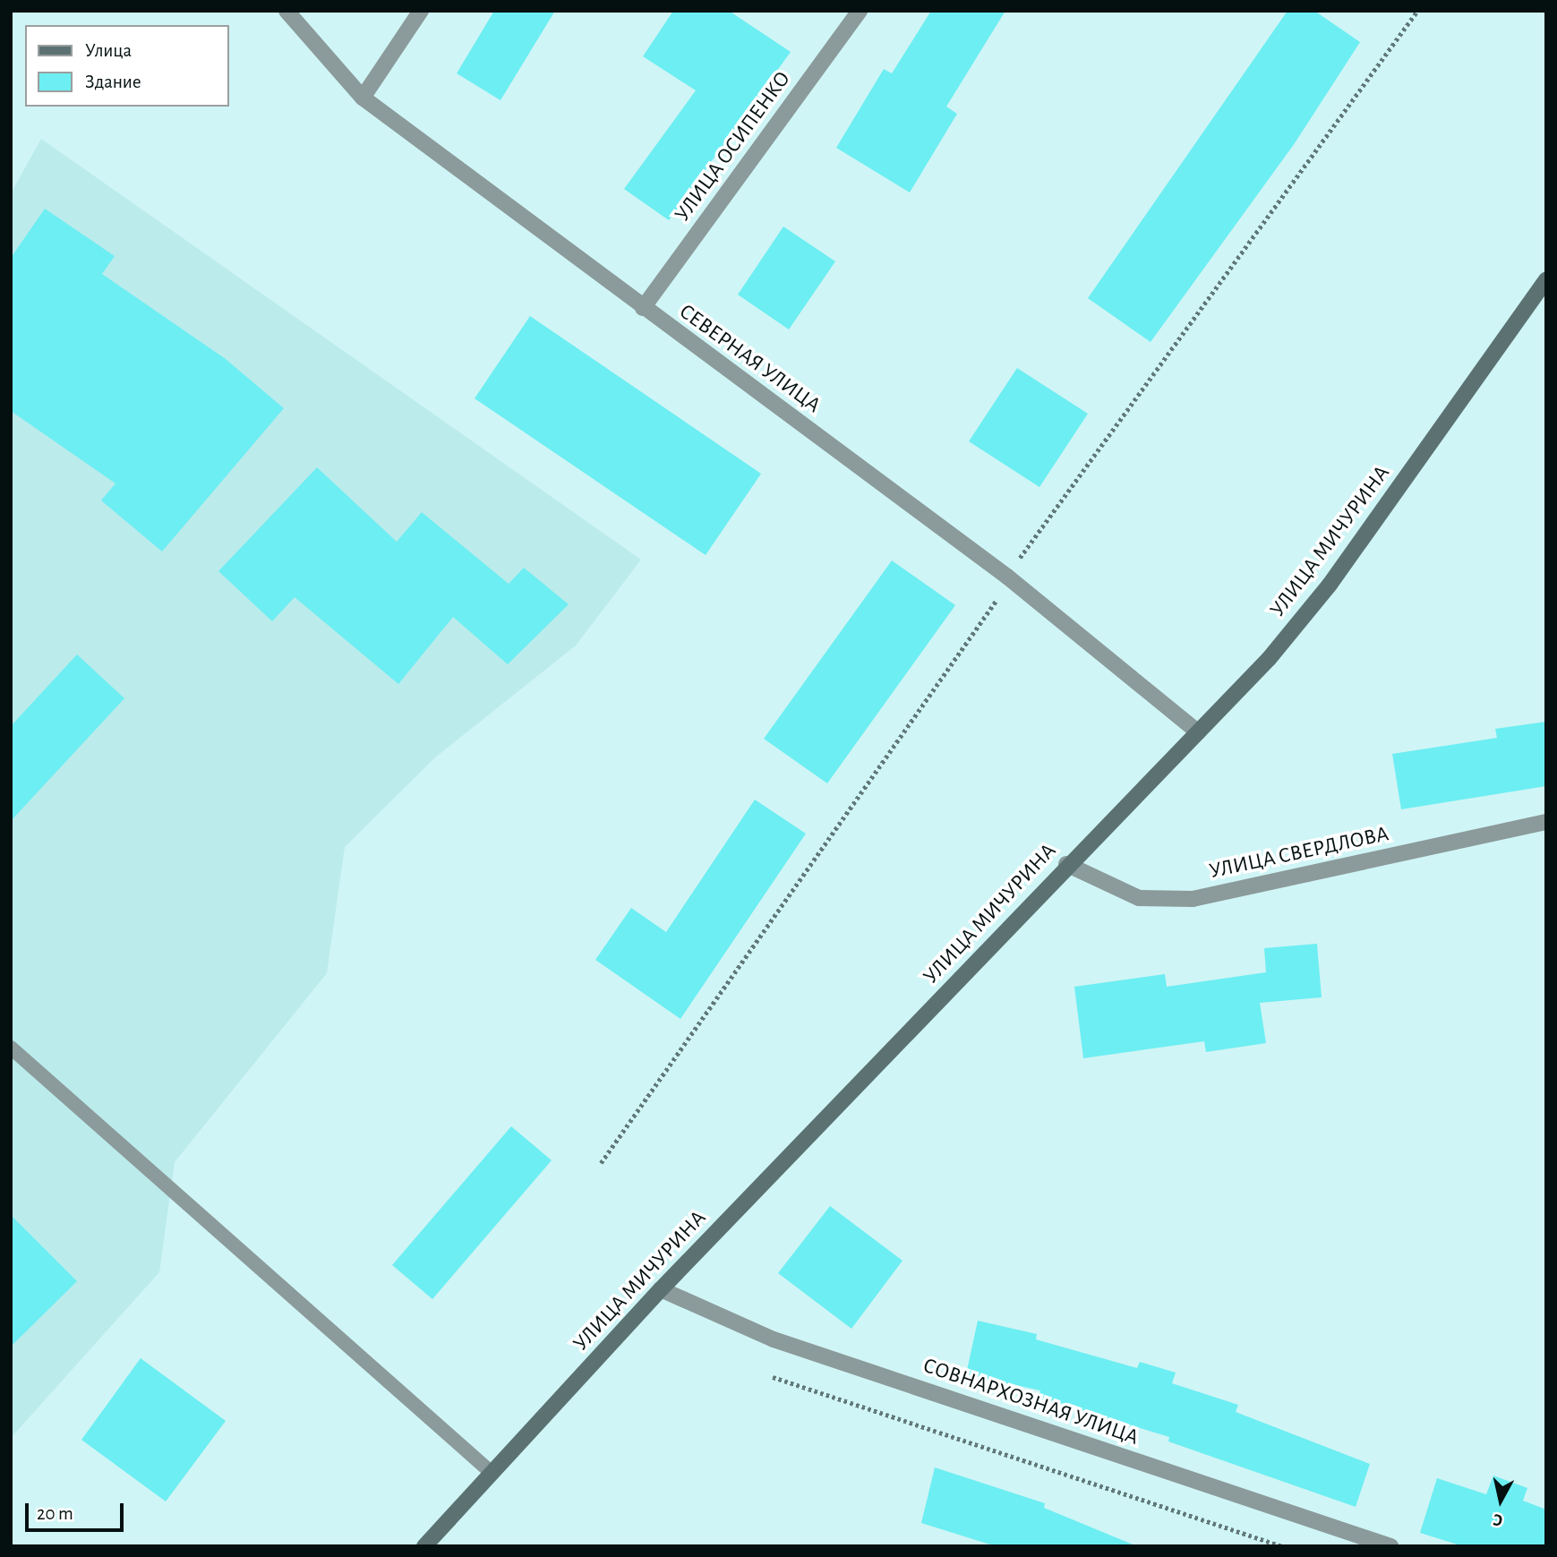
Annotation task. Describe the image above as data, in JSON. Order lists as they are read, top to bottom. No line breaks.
{"streets":{"main road":["УЛИЦА МИЧУРИНА"],"street":["УЛИЦА ОСИПЕНКО","СЕВЕРНАЯ УЛИЦА","УЛИЦА СВЕРДЛОВА","СОВНАРХОЗНАЯ УЛИЦА"]},"crossings":[["УЛИЦА ОСИПЕНКО","СЕВЕРНАЯ УЛИЦА"],["СЕВЕРНАЯ УЛИЦА","УЛИЦА МИЧУРИНА"],["УЛИЦА МИЧУРИНА","УЛИЦА СВЕРДЛОВА"],["УЛИЦА МИЧУРИНА","СОВНАРХОЗНАЯ УЛИЦА"]],"legend":["Улица","Здание"],"scale_bar":"20 m","north":"bottom"}
